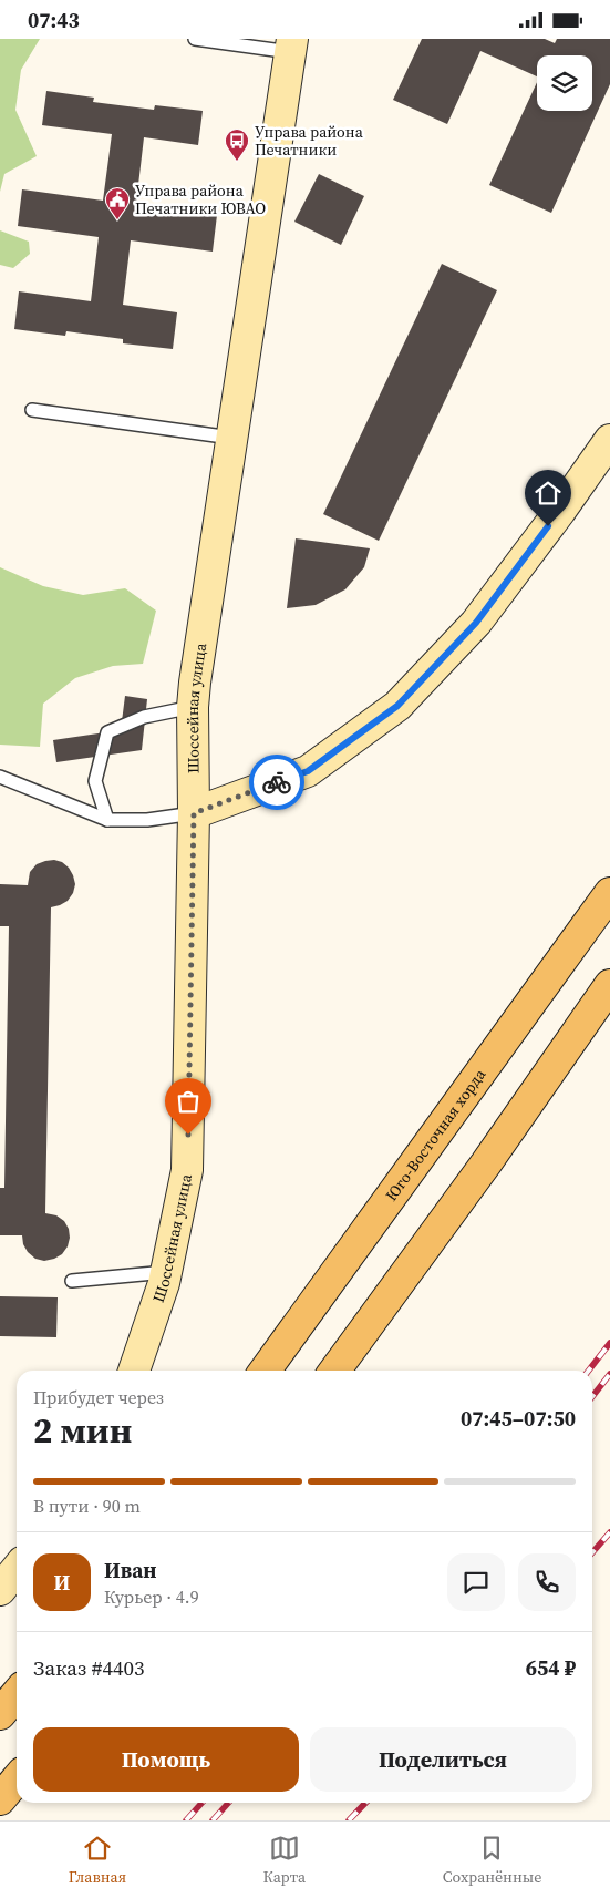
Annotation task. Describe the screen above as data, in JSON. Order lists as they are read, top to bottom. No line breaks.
{"streets":{"main road":["Шоссейная улица","Юго-Восточная хорда"]},"places":{"bus stop":["Управа района Печатники"],"public building":["Управа района Печатники ЮВАО"]},"page":{"status":"07:43","heading":["2 мин","Прибудет через","07:45–07:50"],"panel":["Иван","Курьер · 4.9","Заказ #4403","654 ₽"],"bar":"В пути · 90 m","round":"И","buttons":["Помощь","Поделиться"],"tabs":["Главная","Карта","Сохранённые"]}}
